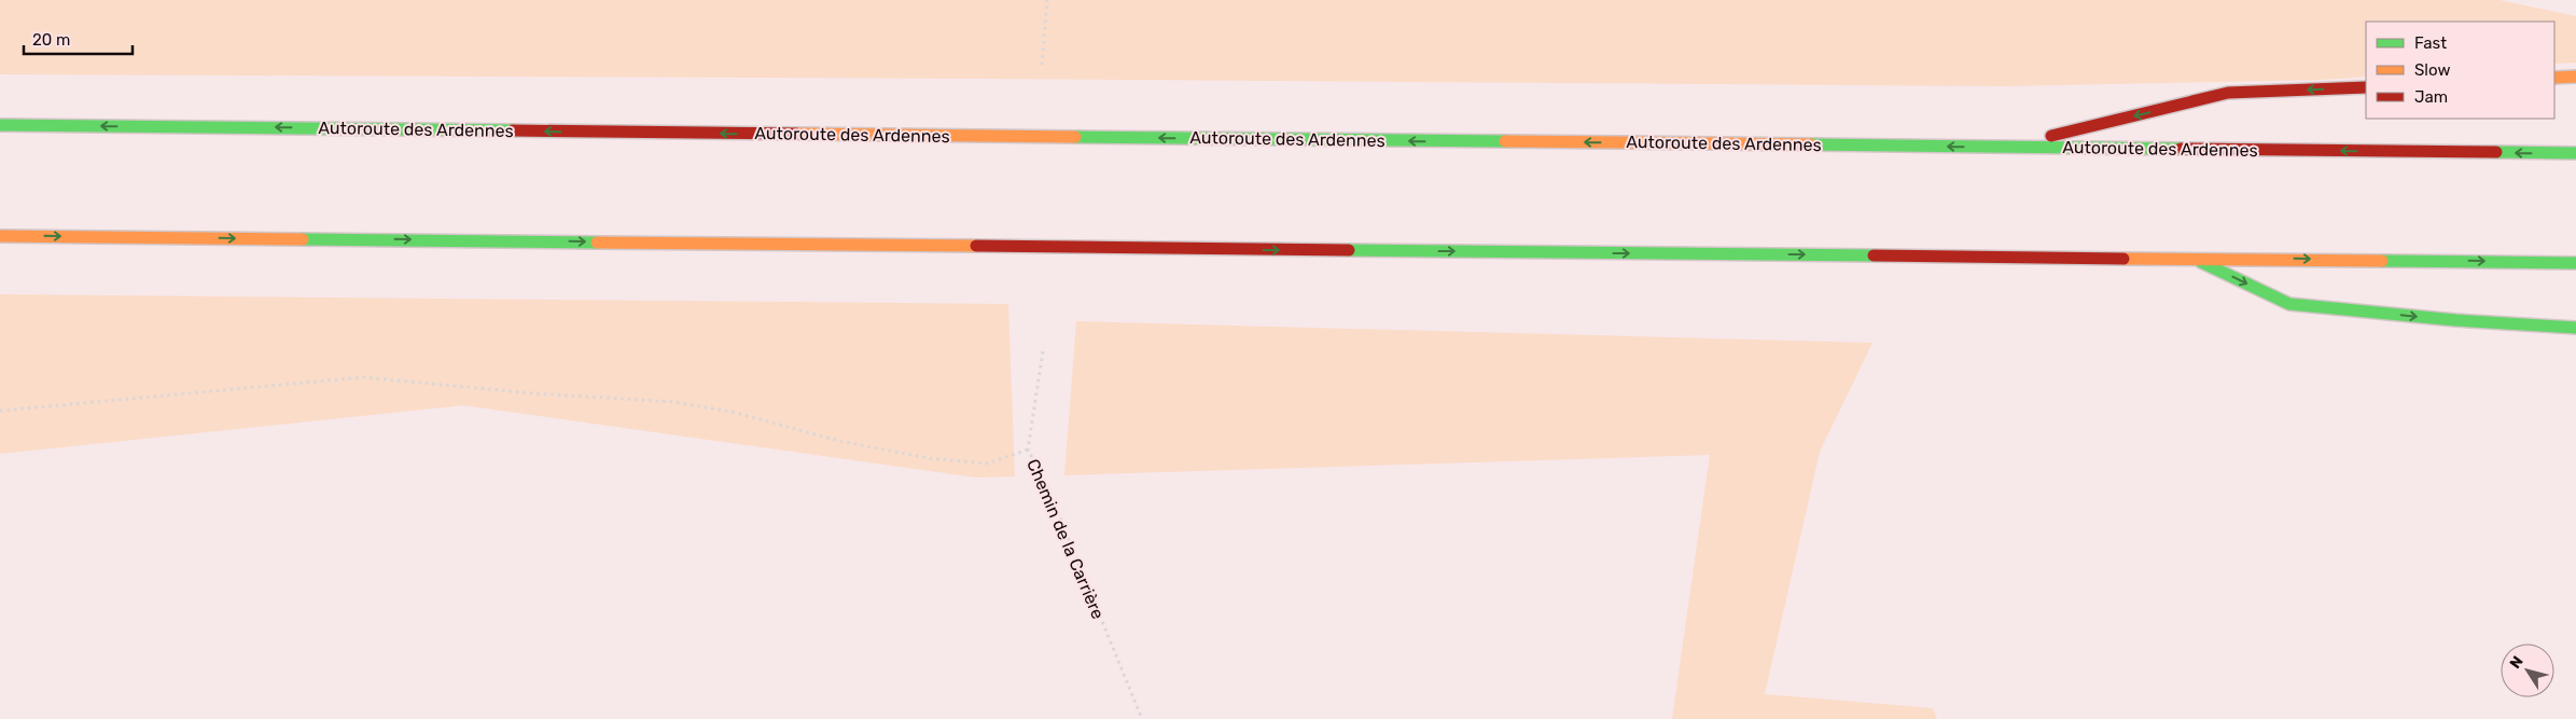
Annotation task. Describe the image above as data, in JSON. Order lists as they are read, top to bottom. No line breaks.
{"streets":{"highway":["Autoroute des Ardennes"],"path":["Chemin de la Carrière"]},"one_way":["Autoroute des Ardennes"],"legend":["Fast","Slow","Jam"],"scale_bar":"20 m","north":"top left"}
